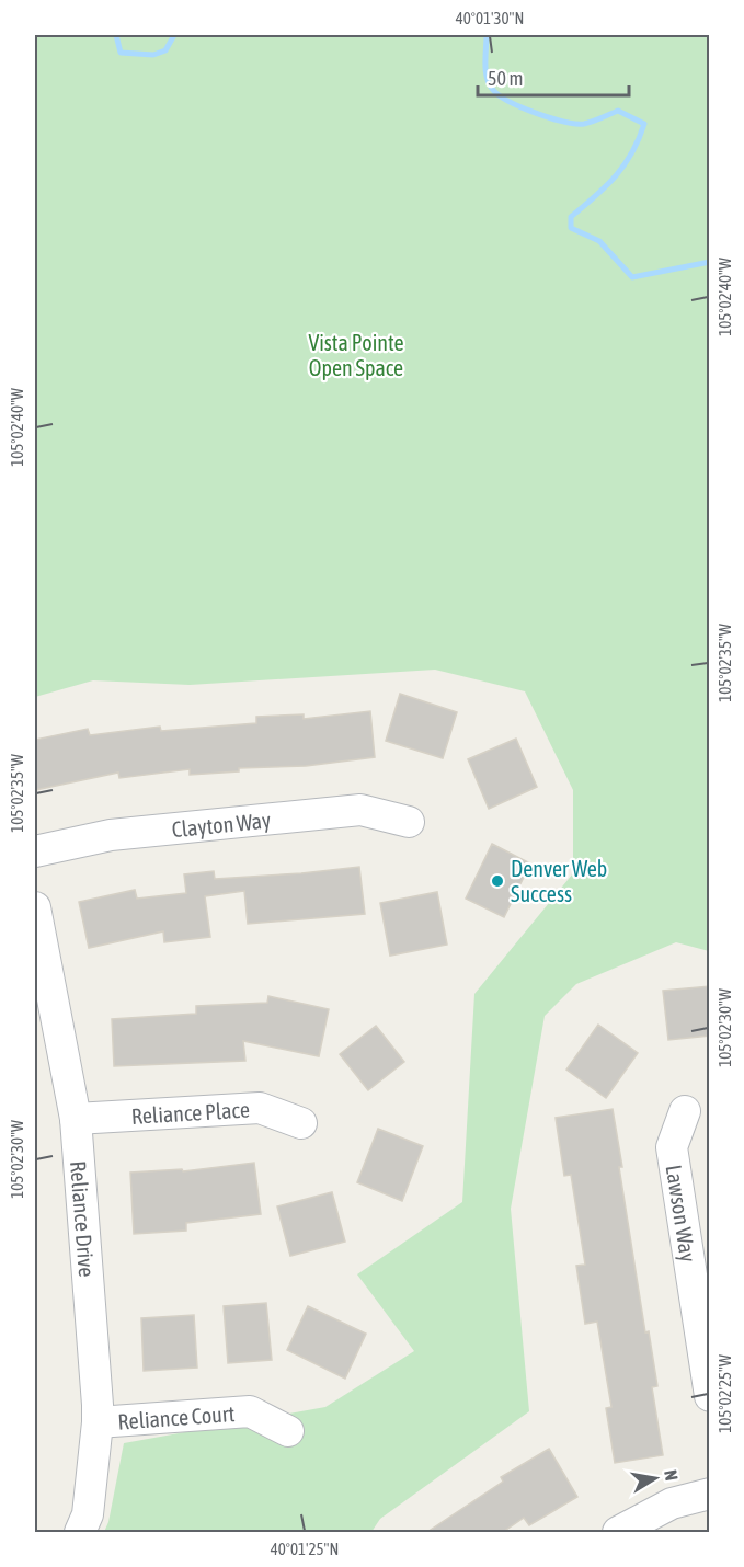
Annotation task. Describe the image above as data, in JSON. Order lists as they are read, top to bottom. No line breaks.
{"streets":{"street":["Clayton Way","Reliance Place","Lawson Way","Reliance Drive","Reliance Court"]},"crossings":[["Reliance Place","Reliance Drive"],["Reliance Drive","Reliance Court"]],"parks":["Vista Pointe Open Space"],"places":["Denver Web Success"],"scale_bar":"50 m","north":"right","coordinates":["40°01'30\"N","105°02'40\"W","105°02'35\"W","105°02'30\"W","105°02'25\"W","40°01'25\"N"]}
